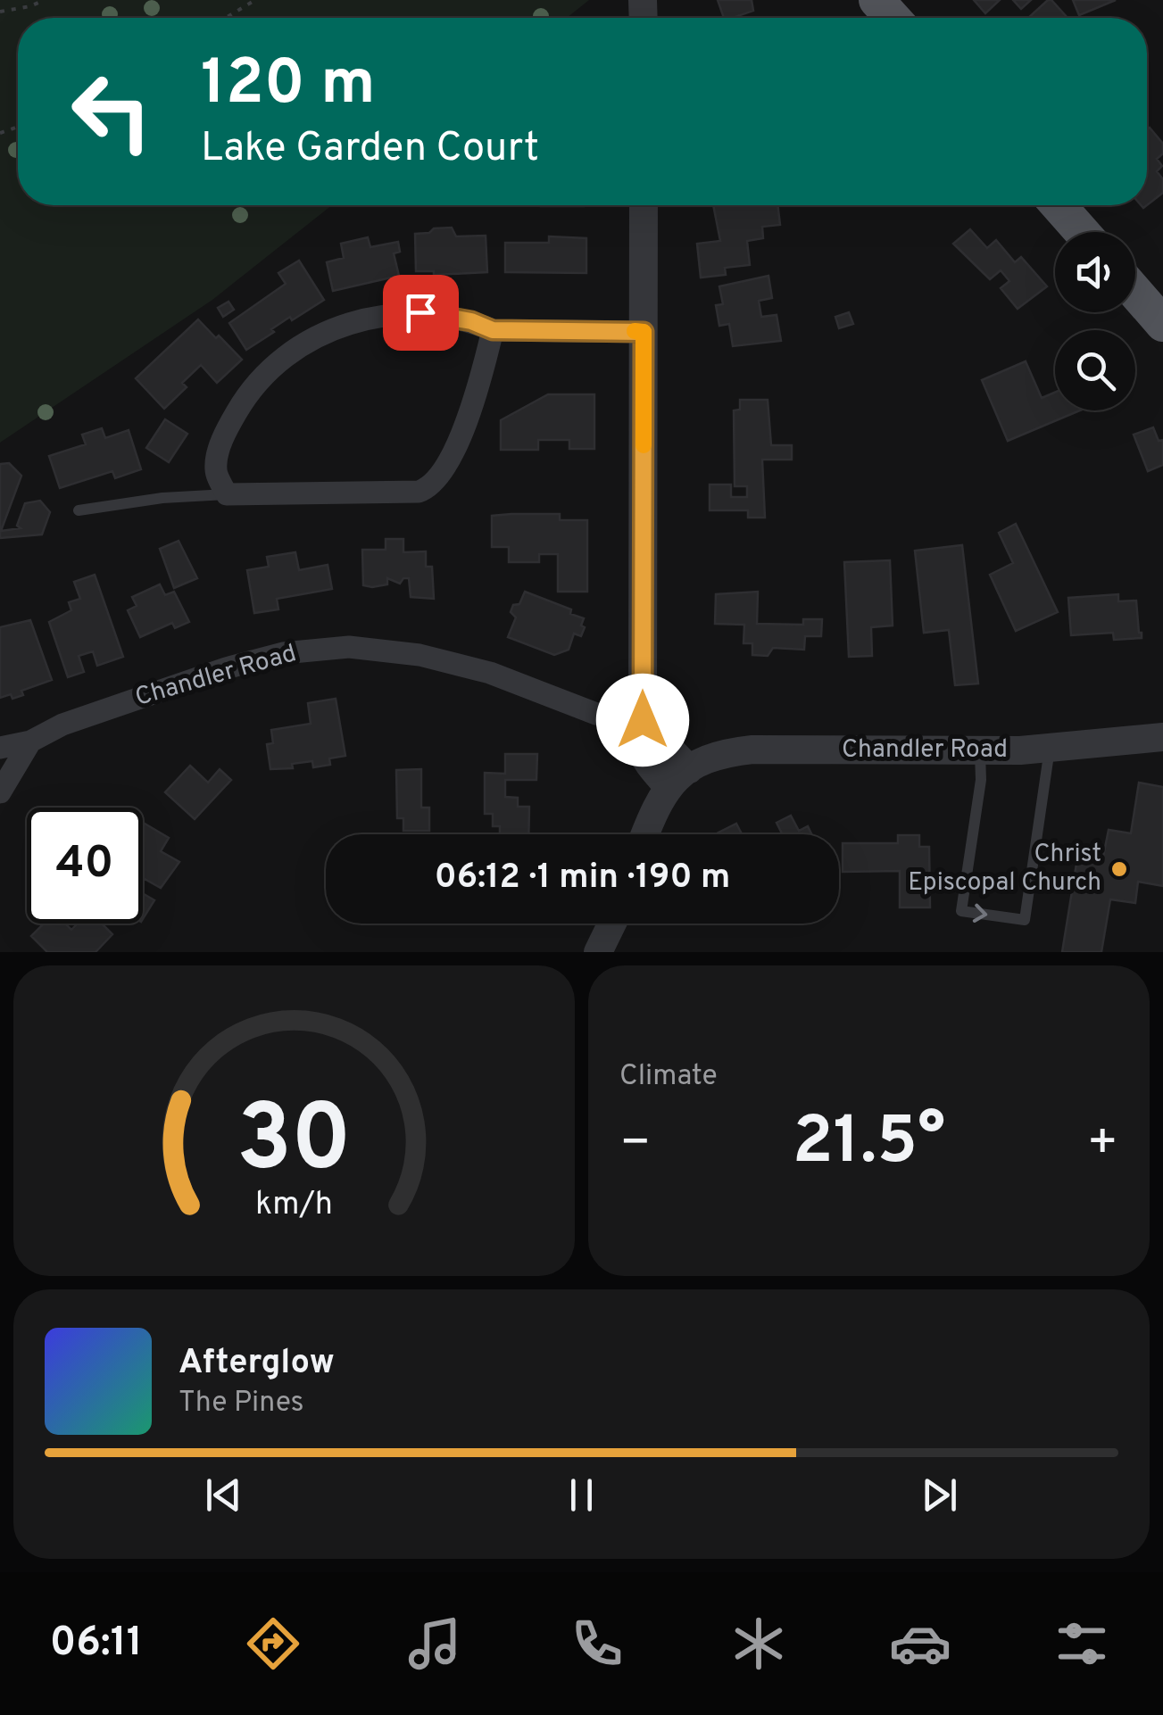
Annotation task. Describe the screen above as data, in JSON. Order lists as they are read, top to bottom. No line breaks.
{"streets":{"street":["Chandler Road"]},"places":["Christ Episcopal Church"],"page":{"turn":["120 m","Lake Garden Court"],"limit":"40","trip":"06:12 · 1 min · 190 m","tile":"Climate","heat":["−","21.5°","+"],"song":["Afterglow","The Pines"],"tabs":"06:11","gauge":["30","km/h"]}}
